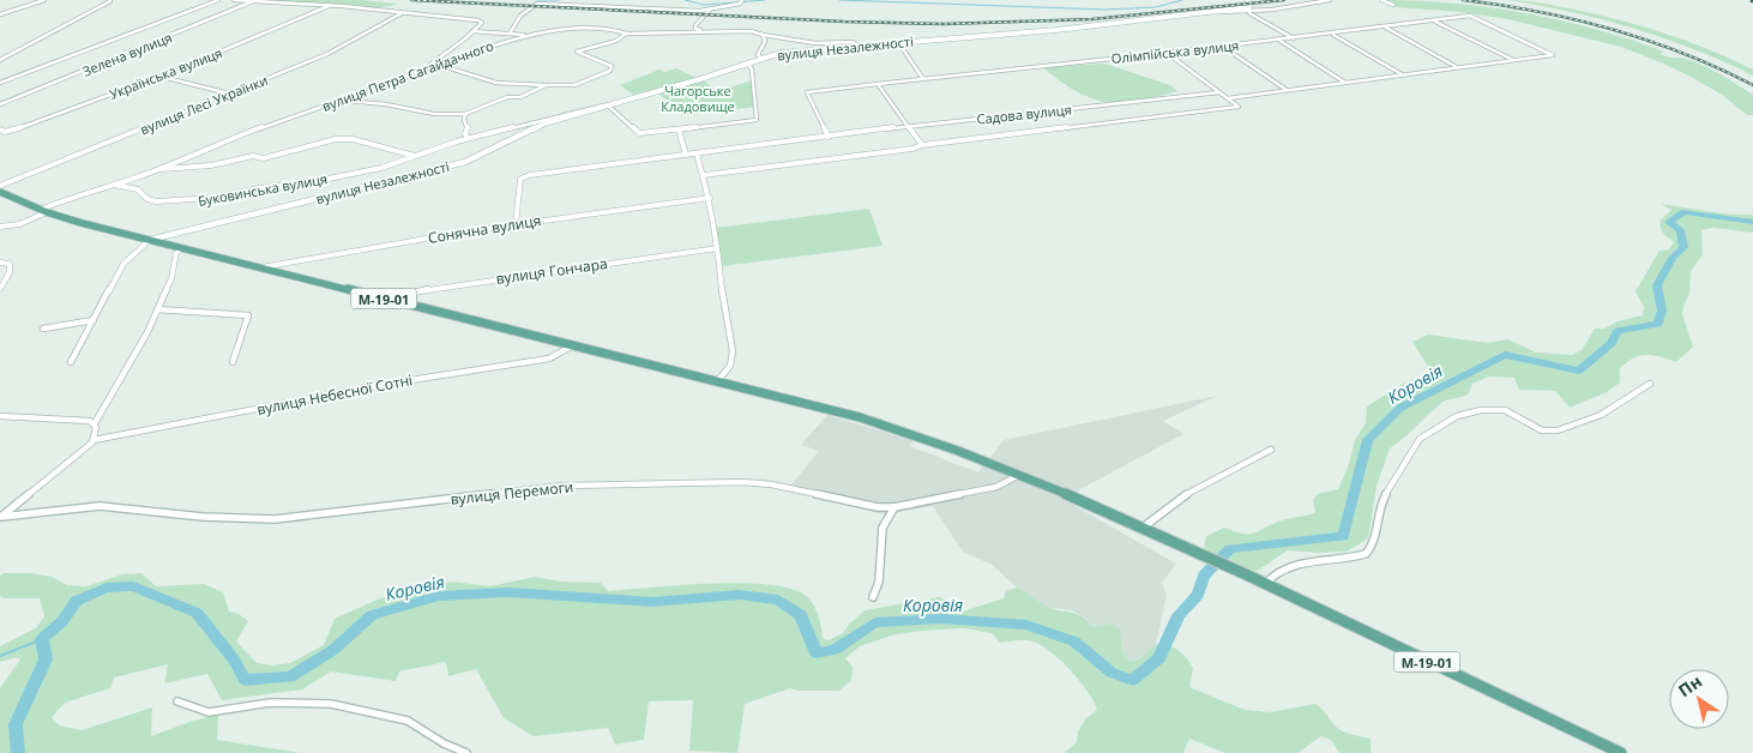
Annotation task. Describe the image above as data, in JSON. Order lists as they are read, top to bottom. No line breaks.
{"streets":{"main road":["М-19-01"],"street":["вулиця Незалежності","Олімпійська вулиця","Зелена вулиця","Українська вулиця","вулиця Петра Сагайдачного","вулиця Лесі Українки","Садова вулиця","Буковинська вулиця","Сонячна вулиця","вулиця Гончара","вулиця Небесної Сотні","вулиця Перемоги"]},"crossings":[["вулиця Незалежності","вулиця Петра Сагайдачного"],["вулиця Незалежності","Буковинська вулиця"],["вулиця Незалежності","М-19-01"],["Олімпійська вулиця","Садова вулиця"],["вулиця Петра Сагайдачного","Буковинська вулиця"],["вулиця Петра Сагайдачного","М-19-01"],["Садова вулиця","Сонячна вулиця"],["Сонячна вулиця","М-19-01"],["вулиця Гончара","М-19-01"],["М-19-01","вулиця Небесної Сотні"],["М-19-01","вулиця Перемоги"]],"water":["Коровія"],"parks":["Чагорське Кладовище"],"north":"top left"}
